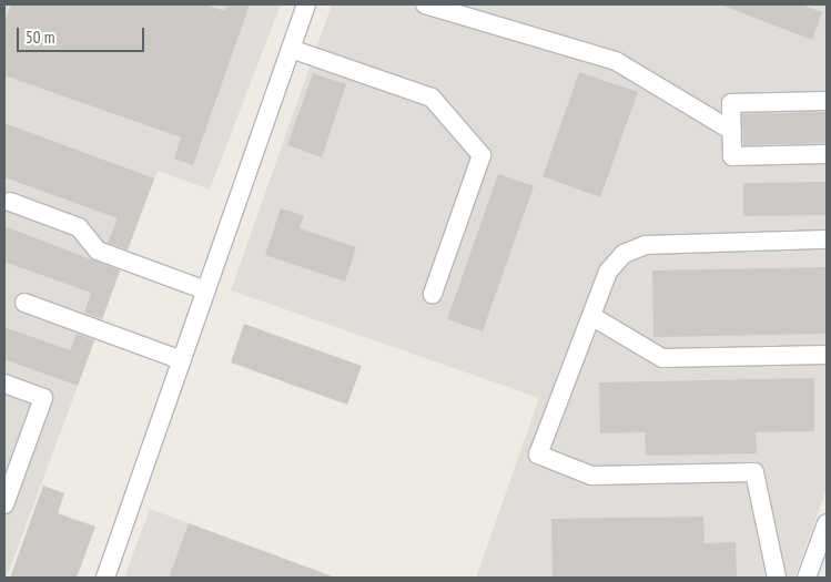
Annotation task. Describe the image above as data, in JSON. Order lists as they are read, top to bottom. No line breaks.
{"scale_bar":"50 m"}
